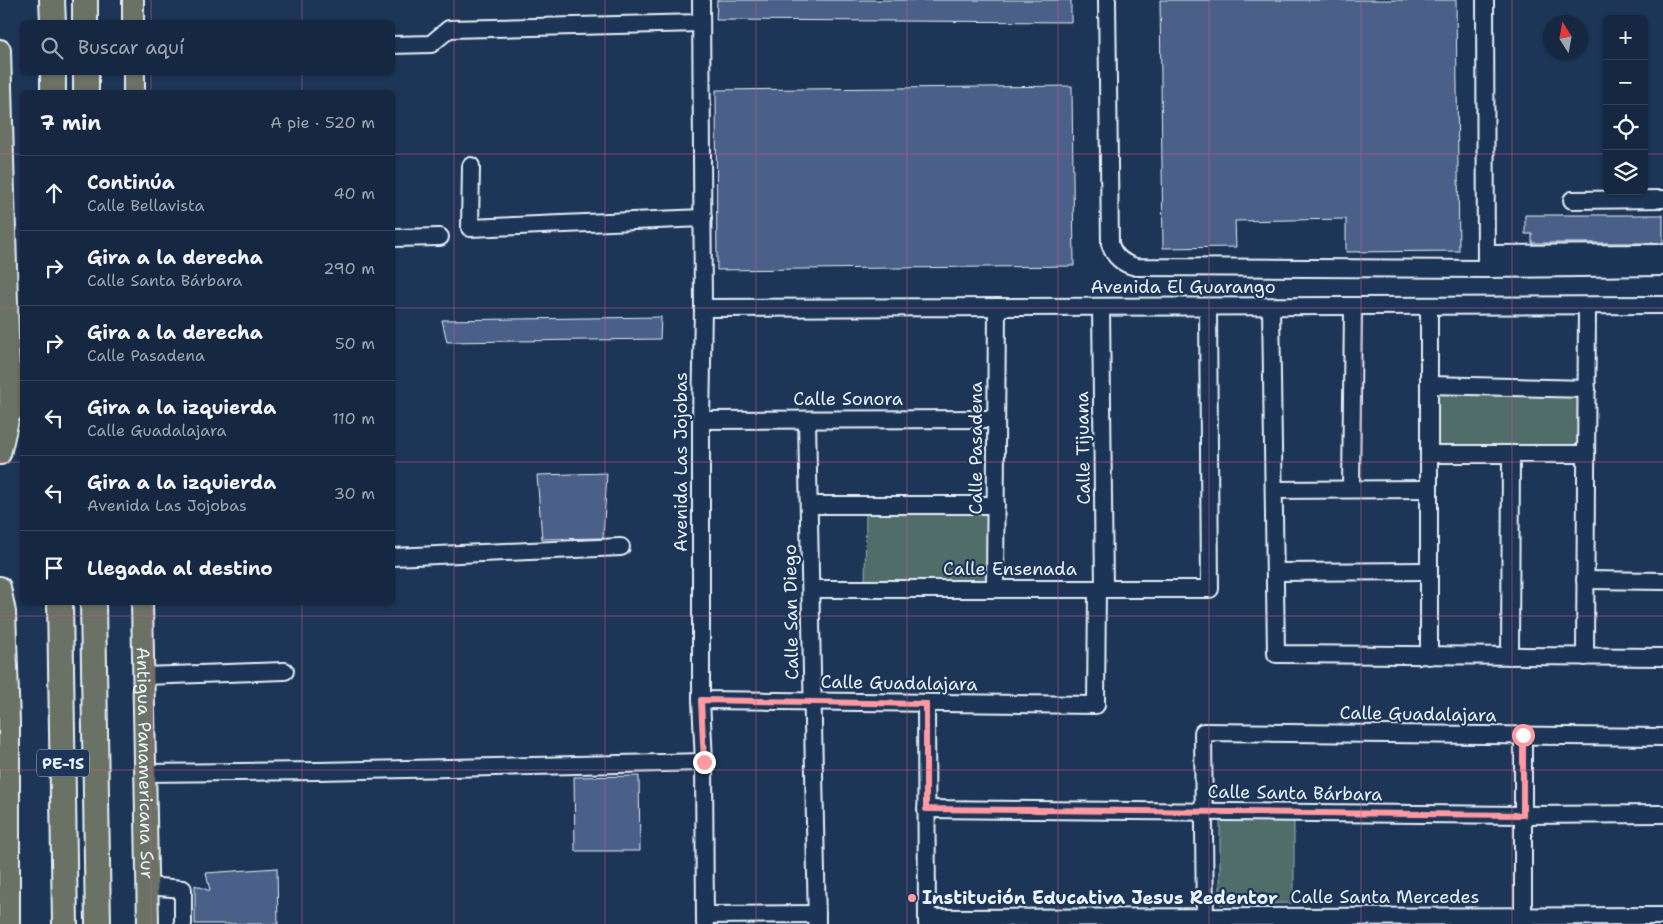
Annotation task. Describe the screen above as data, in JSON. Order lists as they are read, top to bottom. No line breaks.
{"streets":{"highway":["PE-1S"],"main road":["Antigua Panamericana Sur"],"street":["Avenida El Guarango","Calle Sonora","Calle Pasadena","Calle Tijuana","Avenida Las Jojobas","Calle Ensenada","Calle San Diego","Calle Guadalajara","Calle Santa Bárbara","Calle Santa Mercedes"]},"crossings":[["Avenida El Guarango","Calle Pasadena"],["Avenida El Guarango","Calle Tijuana"],["Avenida El Guarango","Avenida Las Jojobas"],["Avenida El Guarango","Calle Ensenada"],["Calle Sonora","Calle Pasadena"],["Calle Sonora","Avenida Las Jojobas"],["Calle Sonora","Calle San Diego"],["Calle Pasadena","Calle Ensenada"],["Calle Tijuana","Calle Ensenada"],["Calle Tijuana","Calle Guadalajara"],["Avenida Las Jojobas","Calle Guadalajara"],["Calle Ensenada","Calle San Diego"],["Calle San Diego","Calle Guadalajara"],["Calle Guadalajara","Calle Santa Bárbara"]],"places":["Institución Educativa Jesus Redentor"],"north":"top","page":{"map_buttons":["+","−"],"search":"Buscar aquí","heading":["7 min","A pie · 520 m"],"list":[["Continúa","Calle Bellavista","40 m"],["Gira a la derecha","Calle Santa Bárbara","290 m"],["Gira a la derecha","Calle Pasadena","50 m"],["Gira a la izquierda","Calle Guadalajara","110 m"],["Gira a la izquierda","Avenida Las Jojobas","30 m"],"Llegada al destino"]}}
